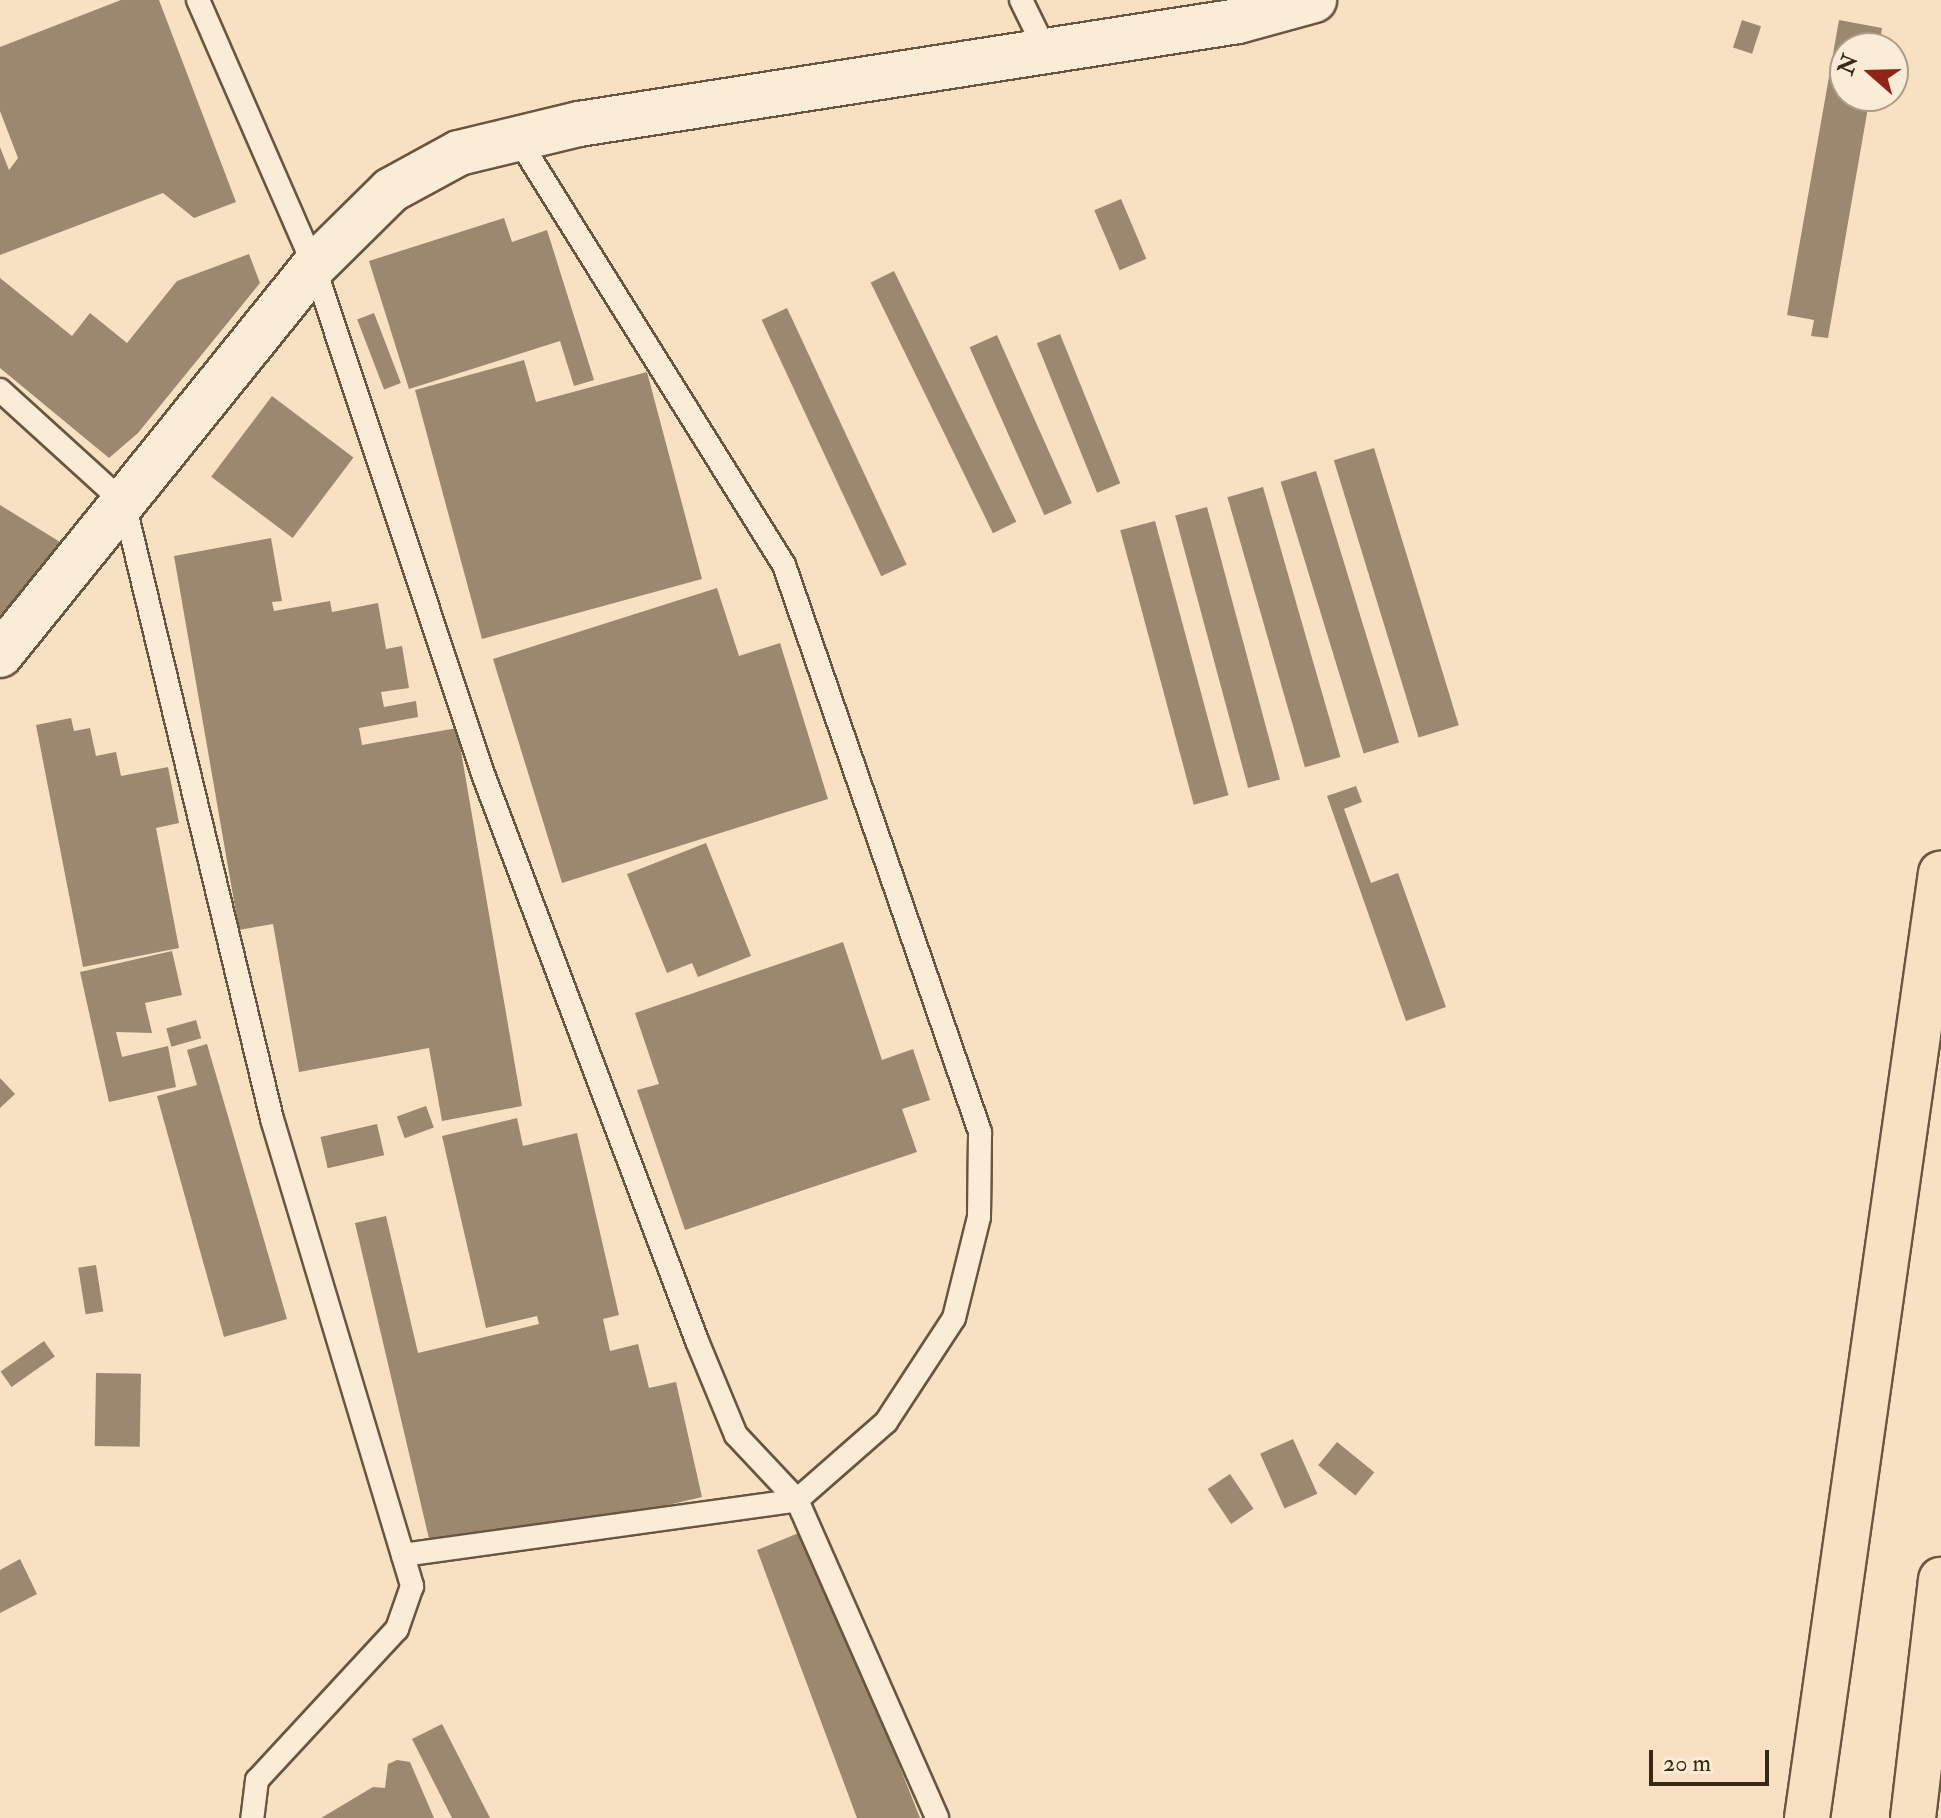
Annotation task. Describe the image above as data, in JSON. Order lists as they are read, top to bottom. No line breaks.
{"scale_bar":"20 m","north":"left"}
